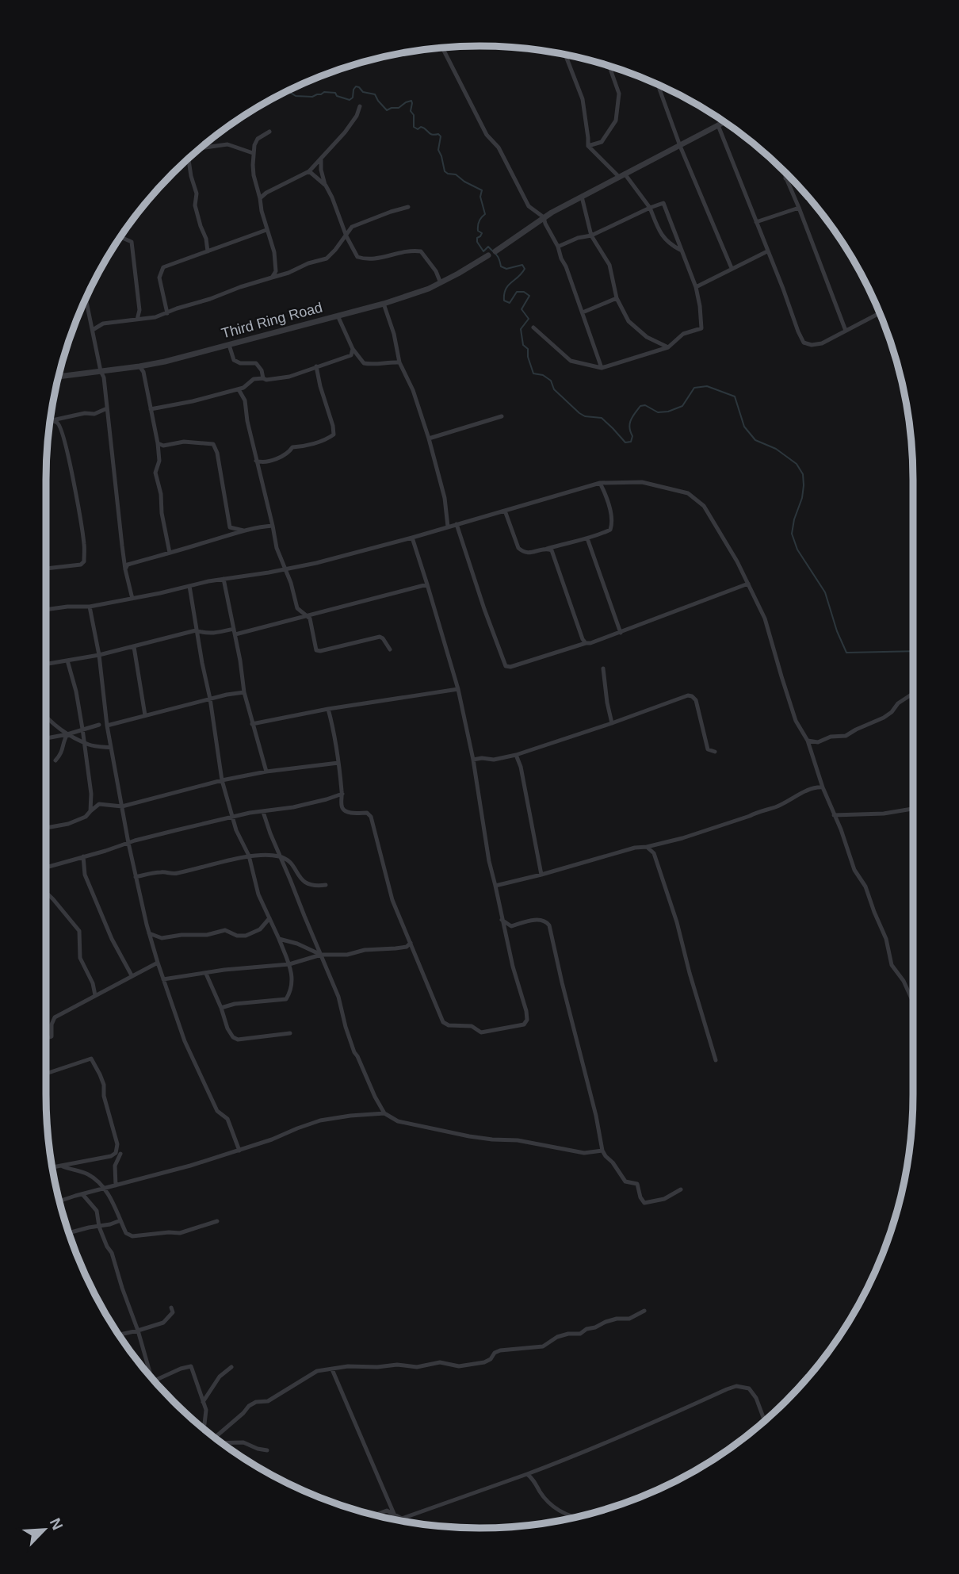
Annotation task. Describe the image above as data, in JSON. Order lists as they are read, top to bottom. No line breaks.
{"streets":{"street":["Third Ring Road"]},"north":"top right"}
